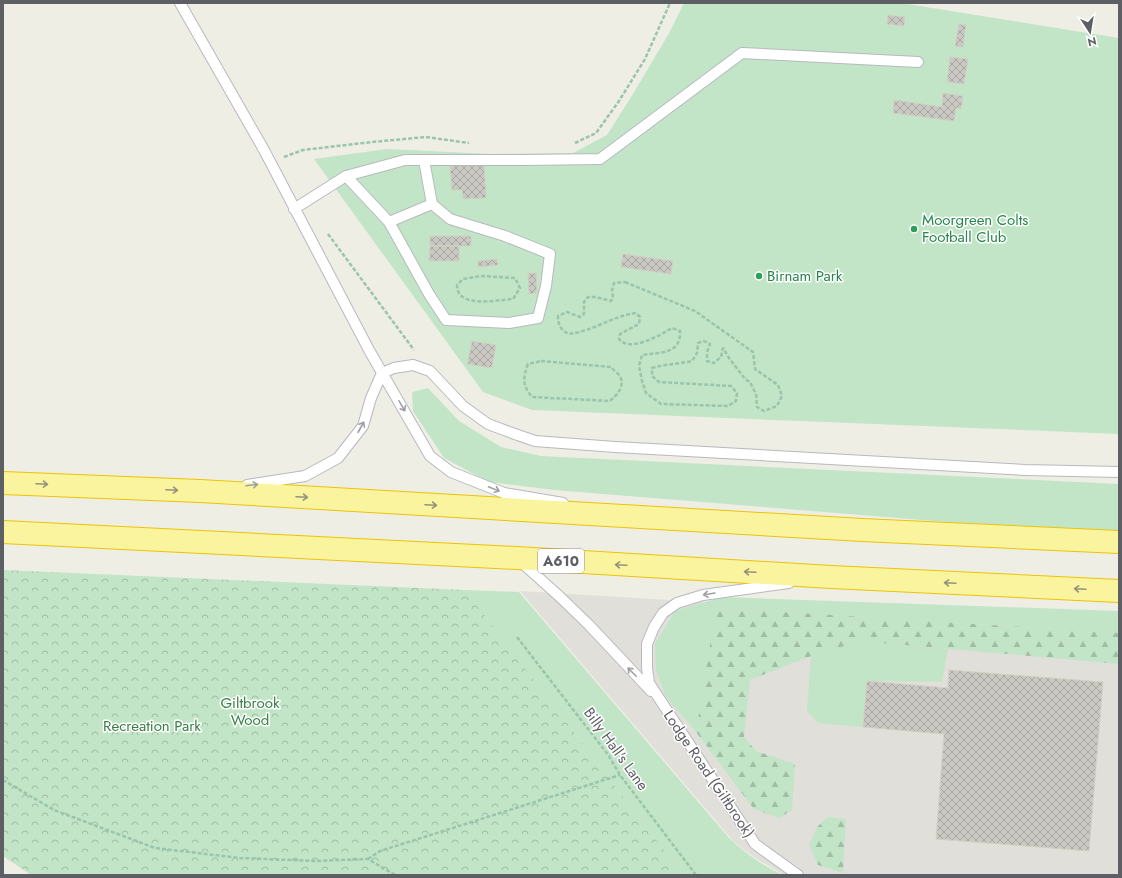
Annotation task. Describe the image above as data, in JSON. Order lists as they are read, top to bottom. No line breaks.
{"streets":{"highway":["A610"],"lane":["Lodge Road (Giltbrook)"],"path":["Billy Hall's Lane"]},"parks":["Giltbrook Wood","Recreation Park"],"places":["Moorgreen Colts Football Club","Birnam Park"],"north":"bottom"}
